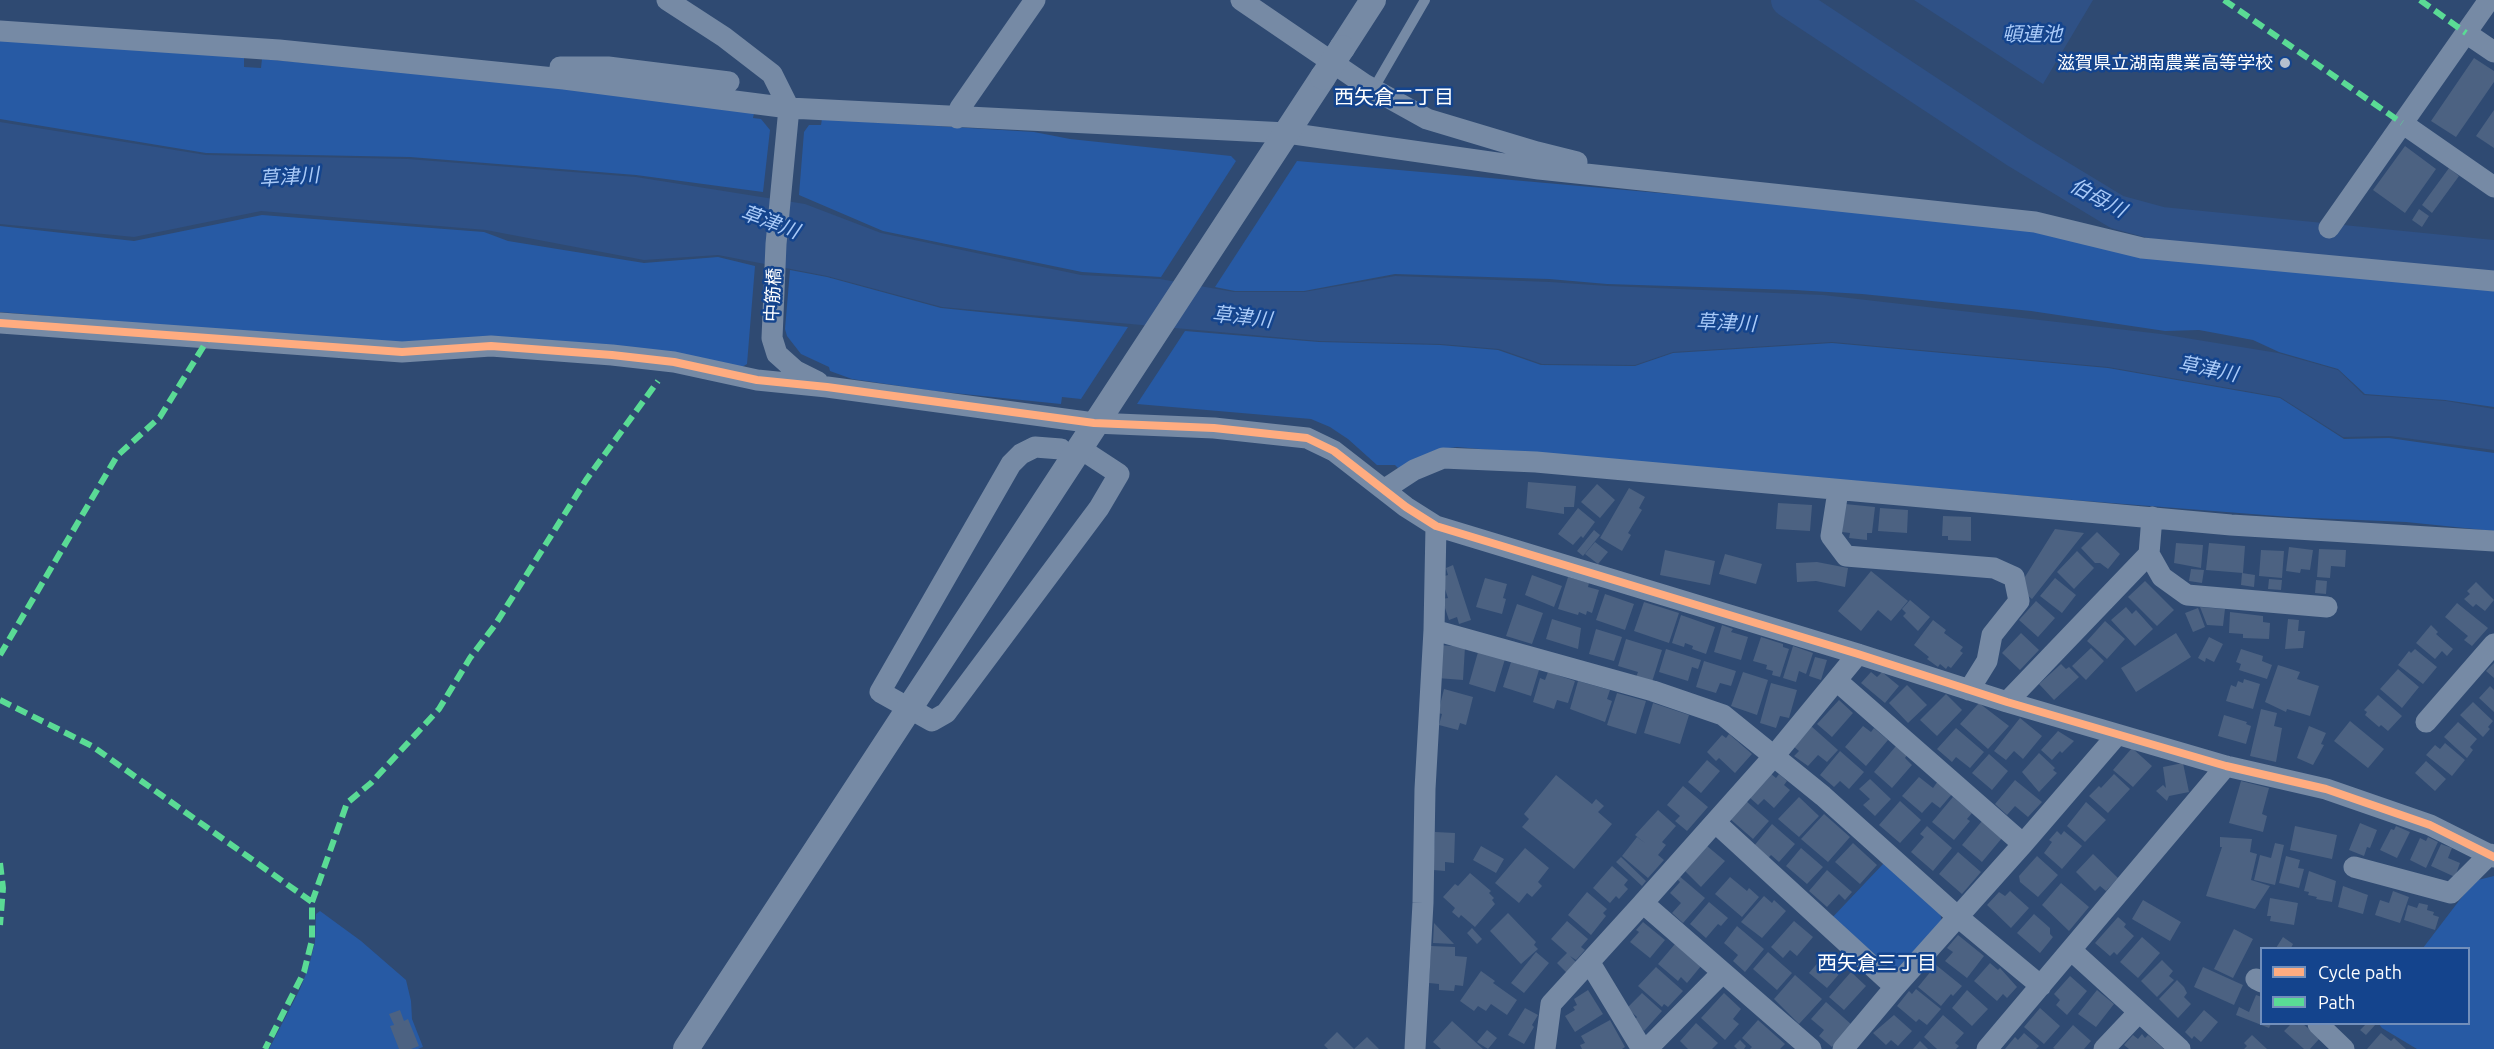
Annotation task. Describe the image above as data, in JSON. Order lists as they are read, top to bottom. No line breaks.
{"streets":{"street":["中筋橋"]},"districts":["西矢倉二丁目","西矢倉三丁目"],"water":["頓連池","草津川","伯母川"],"places":["滋賀県立湖南農業高等学校"],"legend":["Cycle path","Path"]}
